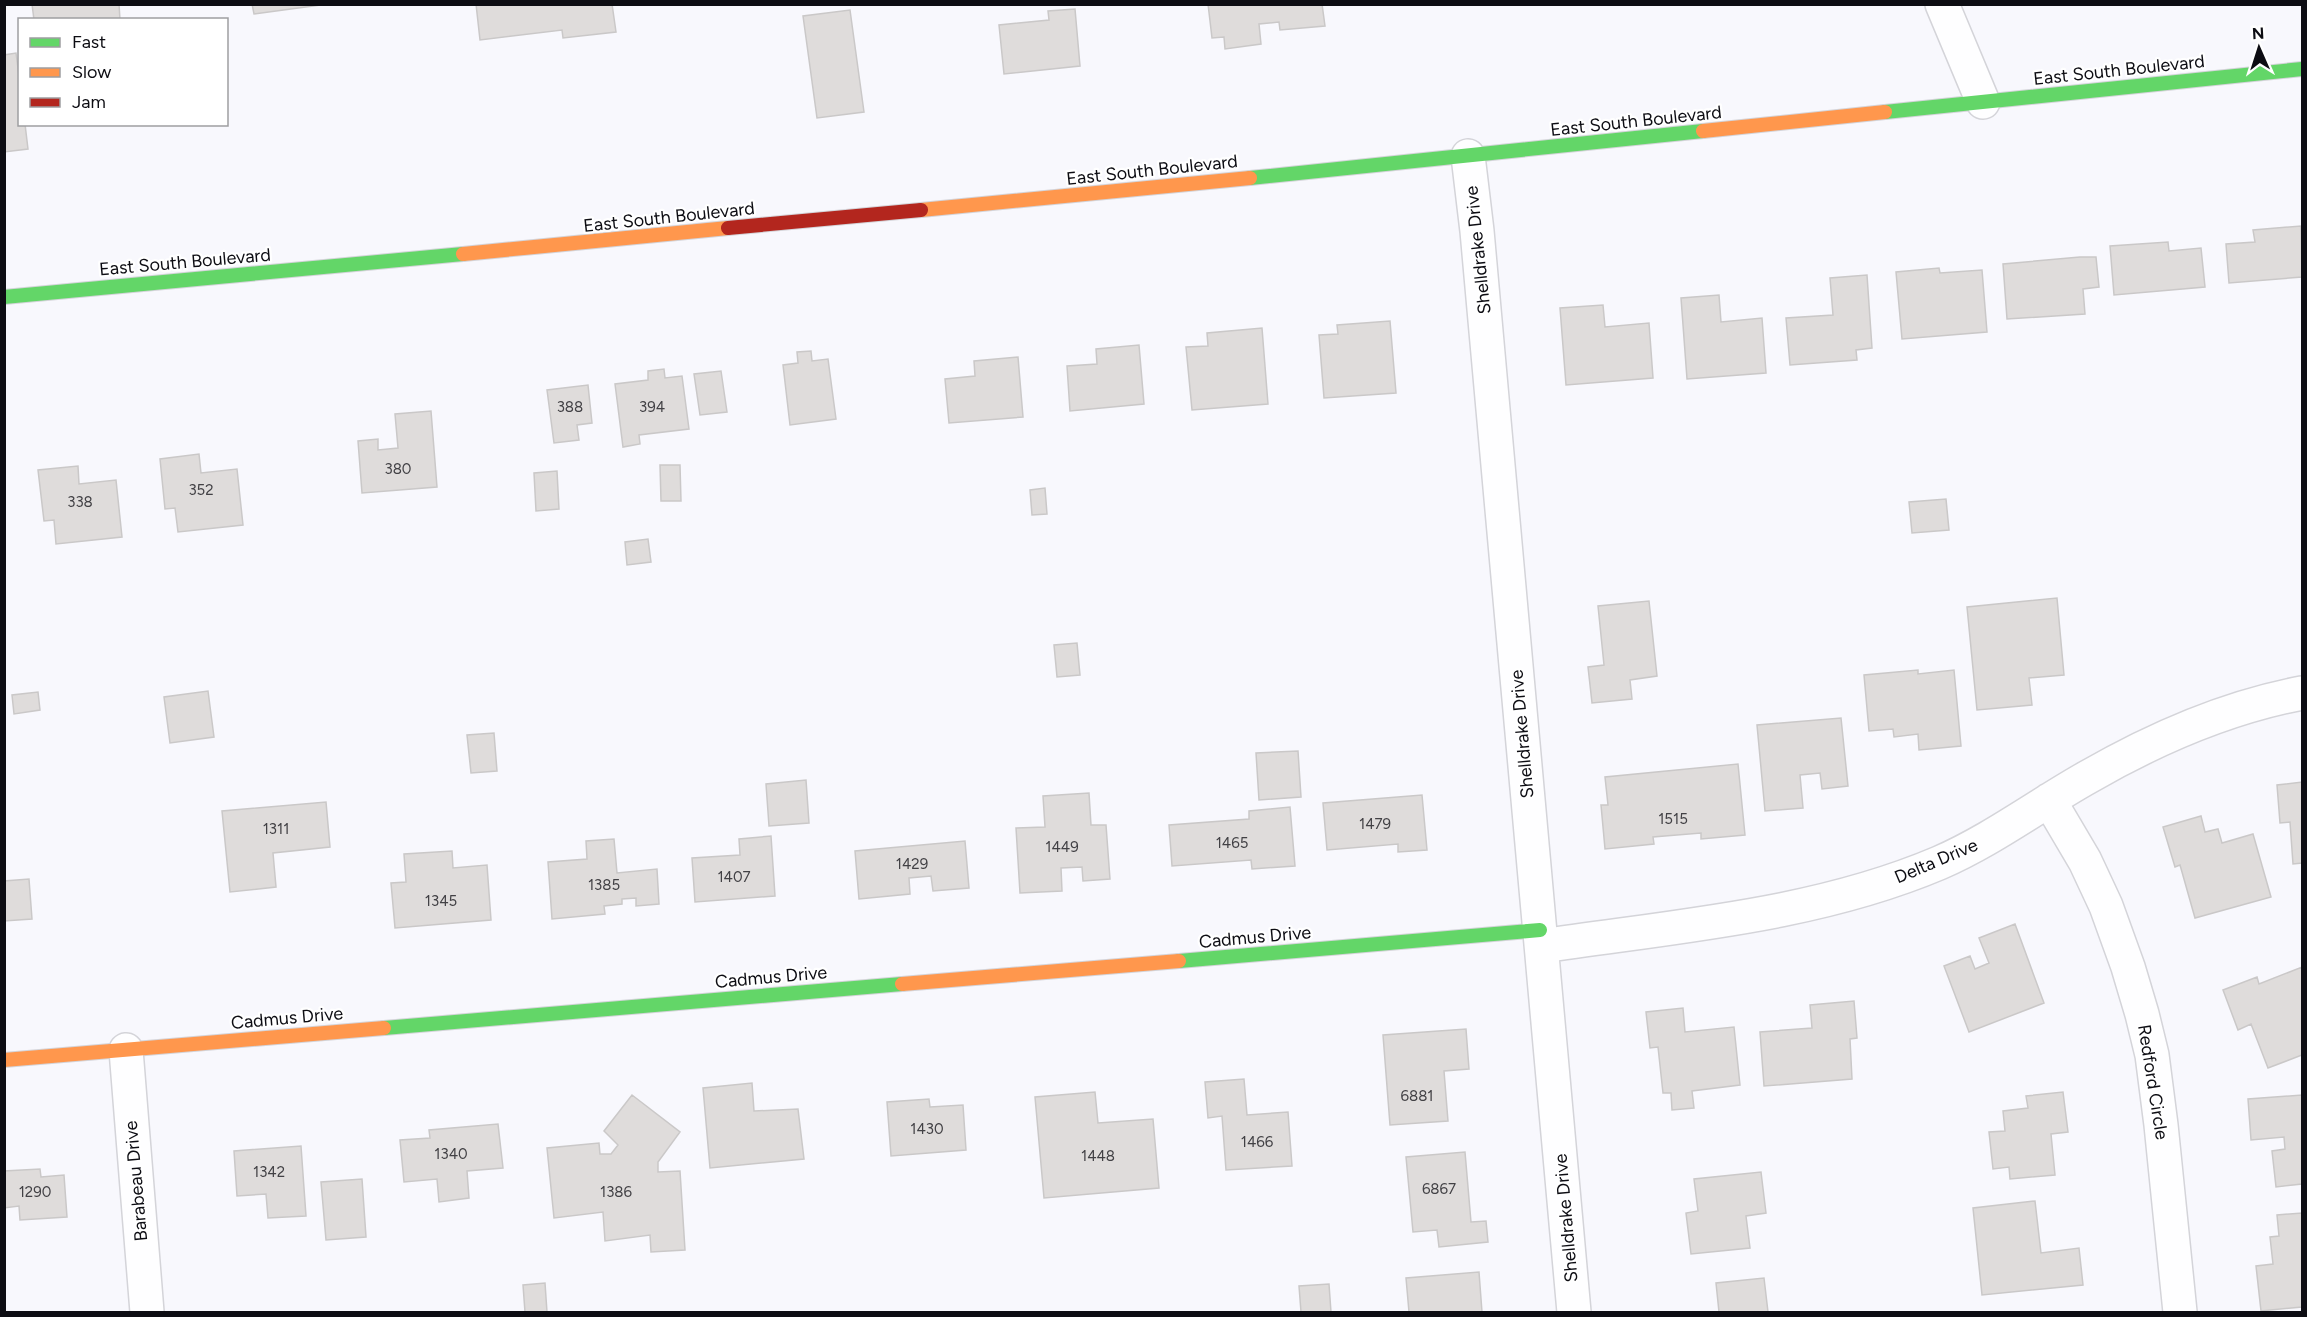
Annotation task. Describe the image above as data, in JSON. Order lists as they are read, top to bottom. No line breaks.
{"streets":{"street":["East South Boulevard","Shelldrake Drive","Delta Drive","Cadmus Drive","Redford Circle","Barabeau Drive"]},"crossings":[["East South Boulevard","Shelldrake Drive"],["Shelldrake Drive","Delta Drive"],["Shelldrake Drive","Cadmus Drive"],["Delta Drive","Cadmus Drive"],["Delta Drive","Redford Circle"],["Cadmus Drive","Barabeau Drive"]],"house_numbers":["388","394","380","352","338","1515","1479","1311","1465","1449","1429","1407","1385","1345","6881","1430","1466","1340","1448","1342","6867","1290","1386"],"legend":["Fast","Slow","Jam"],"north":"top"}
